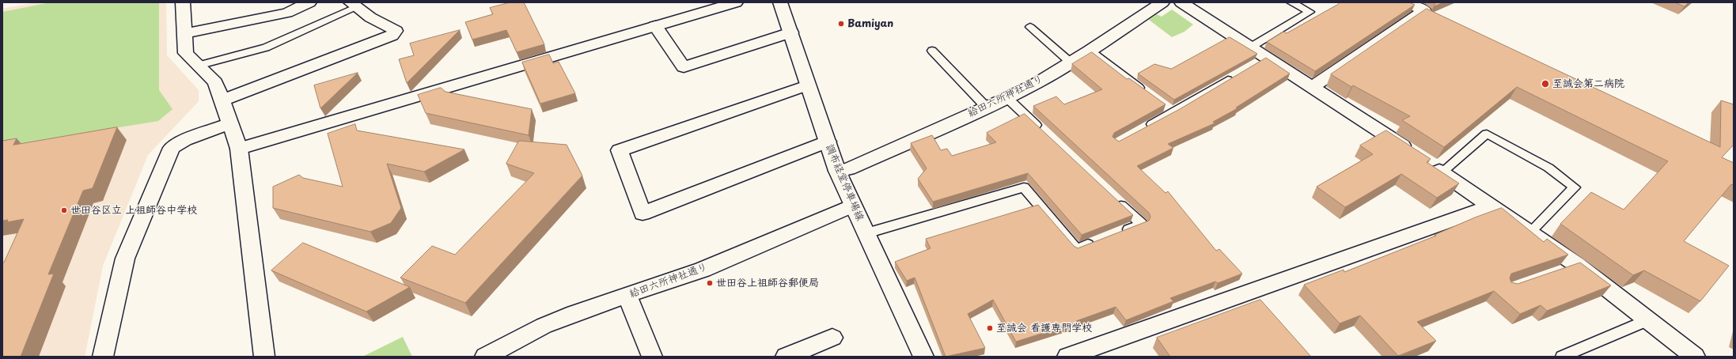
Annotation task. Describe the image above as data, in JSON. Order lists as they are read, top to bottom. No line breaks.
{"streets":{"street":["給田六所神社通り","調布経堂停車場線"]},"crossings":[["給田六所神社通り","調布経堂停車場線"]],"places":["Bamiyan","至誠会第二病院","世田谷区立 上祖師谷中学校","世田谷上祖師谷郵便局","至誠会 看護専門学校"]}
